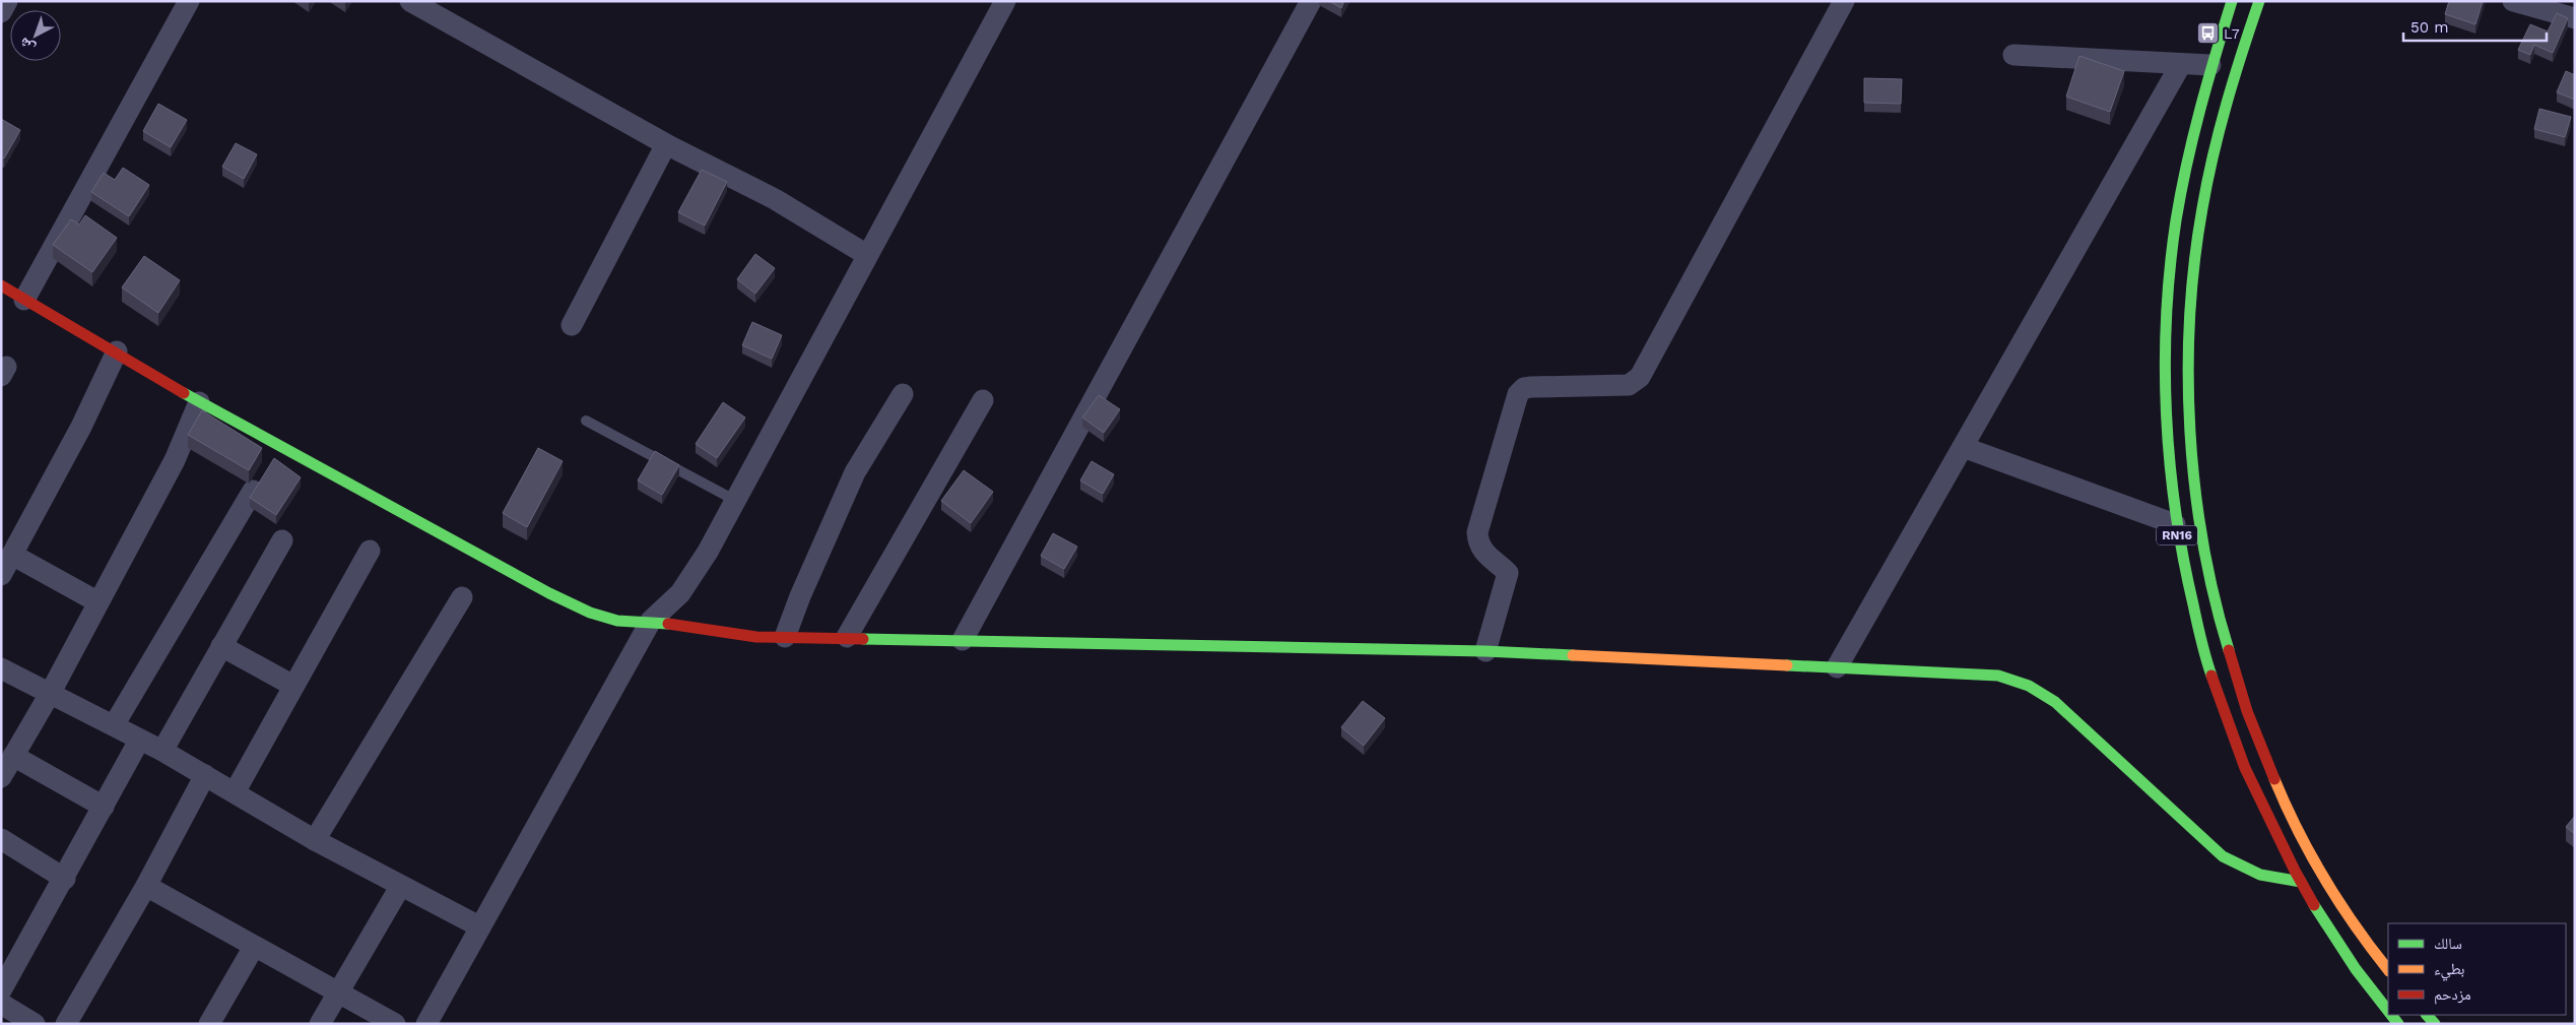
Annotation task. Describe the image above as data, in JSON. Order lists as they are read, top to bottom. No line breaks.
{"streets":{"main road":["RN16"]},"places":{"bus stop":["L7"]},"legend":["سالك","بطيء","مزدحم"],"scale_bar":"50 m","north":"bottom left"}
